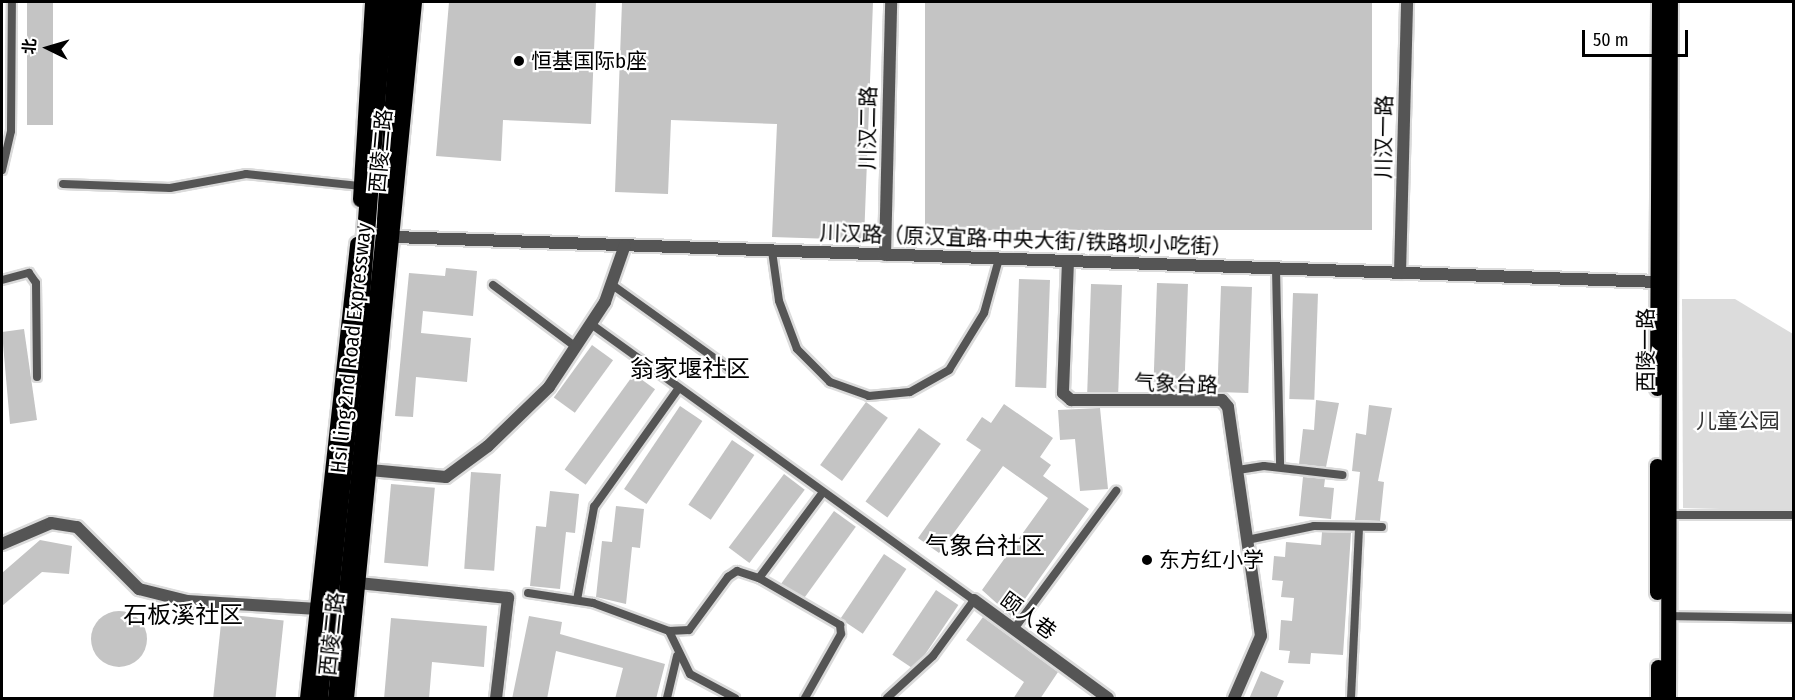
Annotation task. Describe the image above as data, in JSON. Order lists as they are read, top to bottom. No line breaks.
{"streets":{"highway":["Hsi ling 2nd Road Expressway"],"main road":["西陵二路","西陵一路"],"street":["川汉二路","川汉一路","川汉路（原汉宜路·中央大街/铁路坝小吃街）","气象台路","颐人巷"]},"crossings":[["川汉二路","川汉路（原汉宜路·中央大街/铁路坝小吃街）"],["川汉一路","川汉路（原汉宜路·中央大街/铁路坝小吃街）"],["西陵二路","川汉路（原汉宜路·中央大街/铁路坝小吃街）"],["川汉路（原汉宜路·中央大街/铁路坝小吃街）","西陵一路"],["川汉路（原汉宜路·中央大街/铁路坝小吃街）","气象台路"]],"districts":["翁家堰社区","气象台社区","石板溪社区"],"parks":["儿童公园"],"places":["恒基国际b座","东方红小学"],"scale_bar":"50 m","north":"left"}
